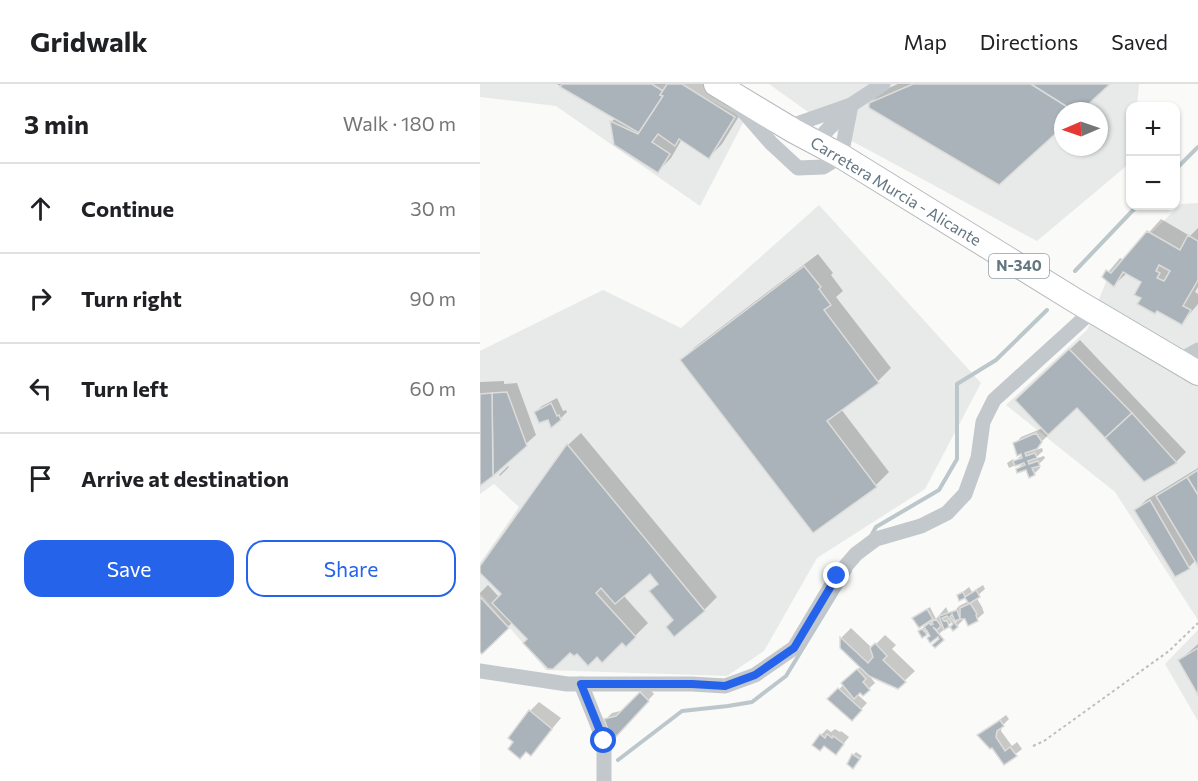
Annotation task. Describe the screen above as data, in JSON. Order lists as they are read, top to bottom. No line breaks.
{"streets":{"highway":["Carretera Murcia - Alicante","N-340"]},"north":"left","page":{"header":"Gridwalk","nav":["Map","Directions","Saved"],"heading":["3 min","Walk · 180 m"],"map_buttons":["+","−"],"list":[["Continue","30 m"],["Turn right","90 m"],["Turn left","60 m"],"Arrive at destination"],"buttons":["Save","Share"]}}
